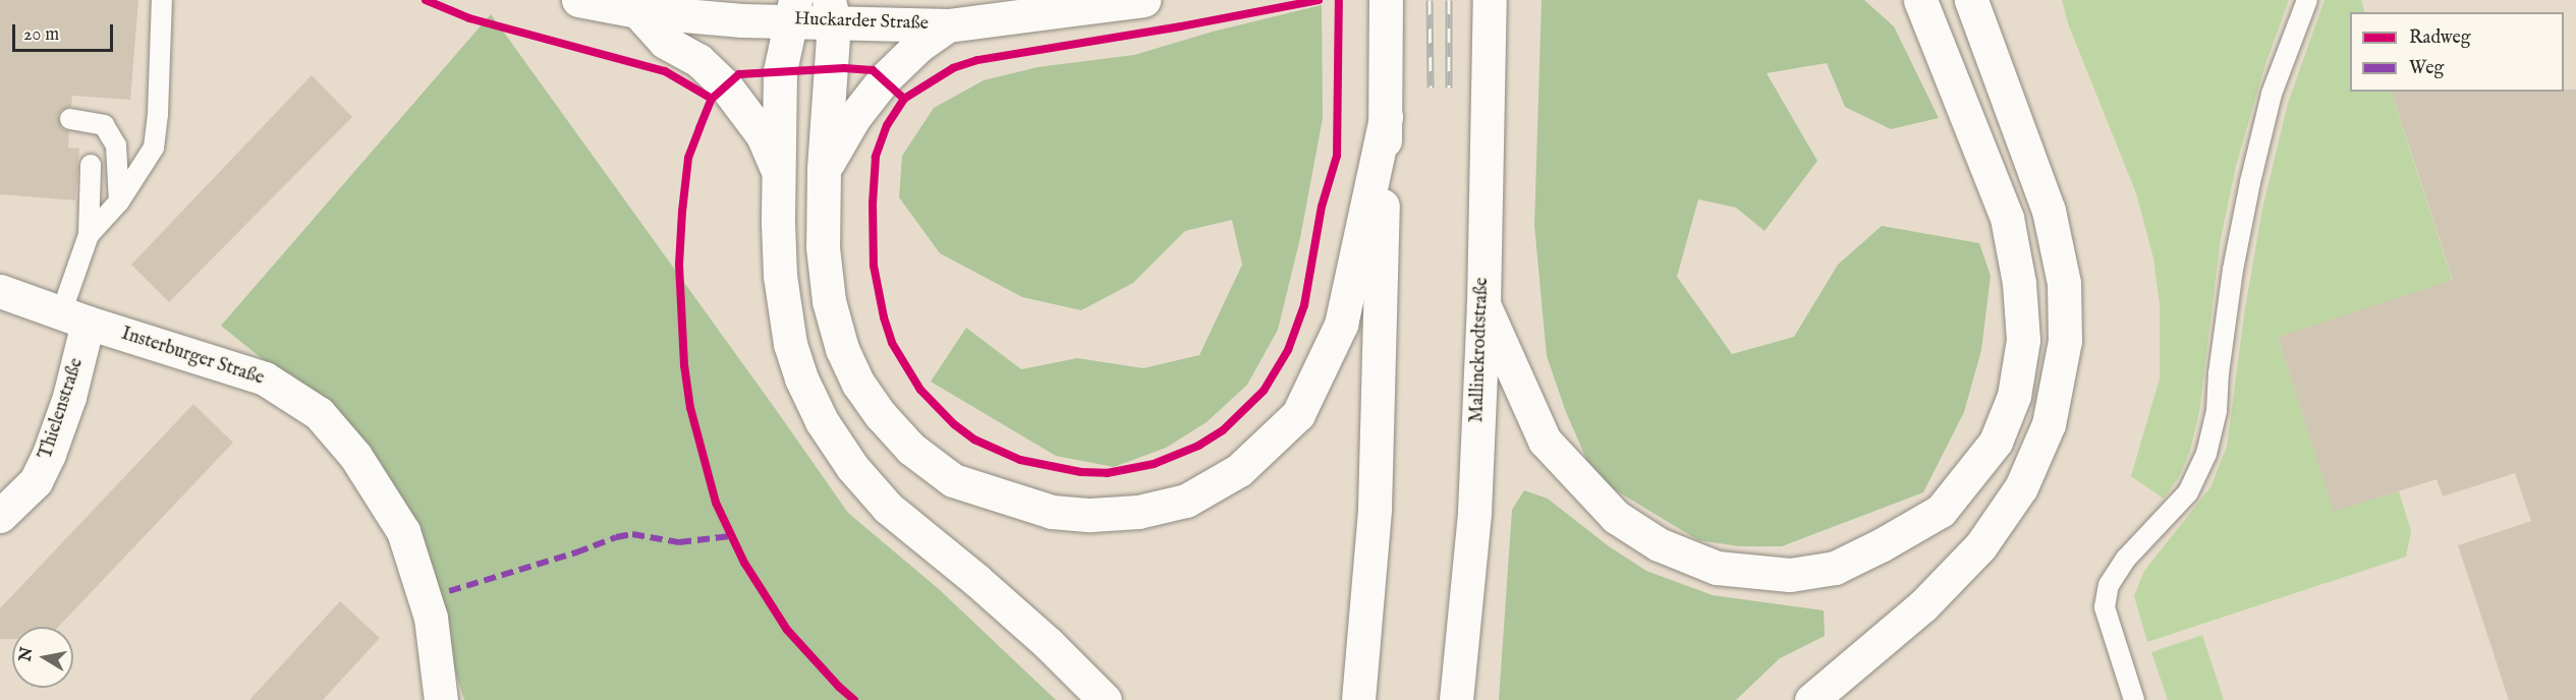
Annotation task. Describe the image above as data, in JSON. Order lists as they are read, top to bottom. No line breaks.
{"streets":{"main road":["Huckarder Straße","Mallinckrodtstraße","Insterburger Straße","Thielenstraße"]},"crossings":[["Insterburger Straße","Thielenstraße"]],"legend":["Radweg","Weg"],"scale_bar":"20 m","north":"left"}
